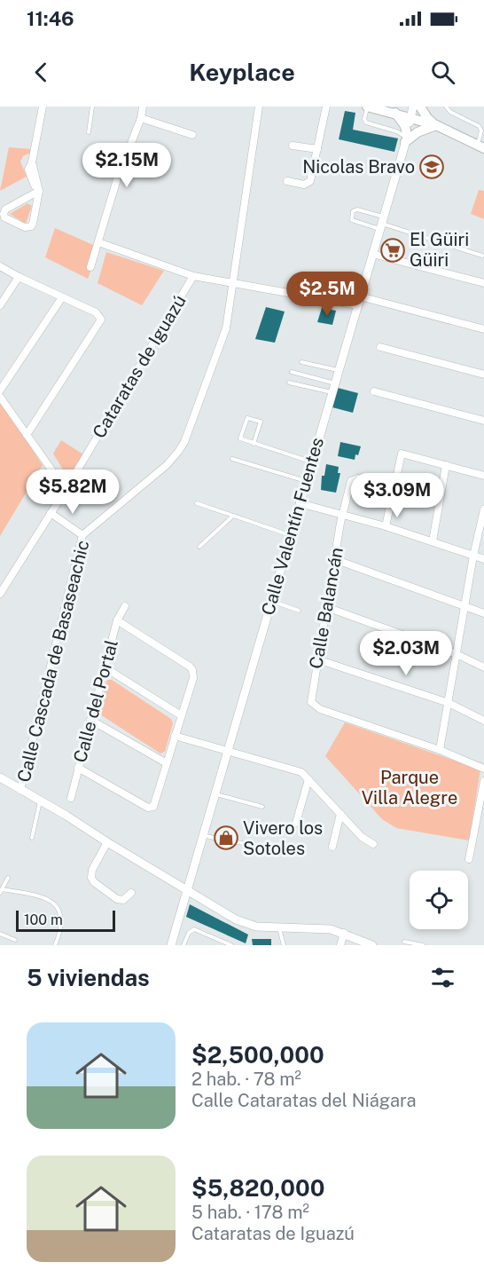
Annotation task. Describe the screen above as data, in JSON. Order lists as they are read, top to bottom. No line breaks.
{"streets":{"street":["Cataratas de Iguazú","Calle Valentín Fuentes","Calle Balancán","Calle Cascada de Basaseachic","Calle del Portal"]},"parks":["Parque Villa Alegre"],"places":{"school or university":["Nicolas Bravo"],"supermarket":["El Güiri Güiri"],"shop":["Vivero los Sotoles"]},"scale_bar":"100 m","page":{"status":"11:46","header":"Keyplace","price":["$2.15M","$2.5M","$5.82M","$3.09M","$2.03M"],"scale":"100 m","heading":"5 viviendas","list":[{"name":"$2,500,000","note":"2 hab. · 78 m² · Calle Cataratas del Niágara"},{"name":"$5,820,000","note":"5 hab. · 178 m² · Cataratas de Iguazú"}]}}
